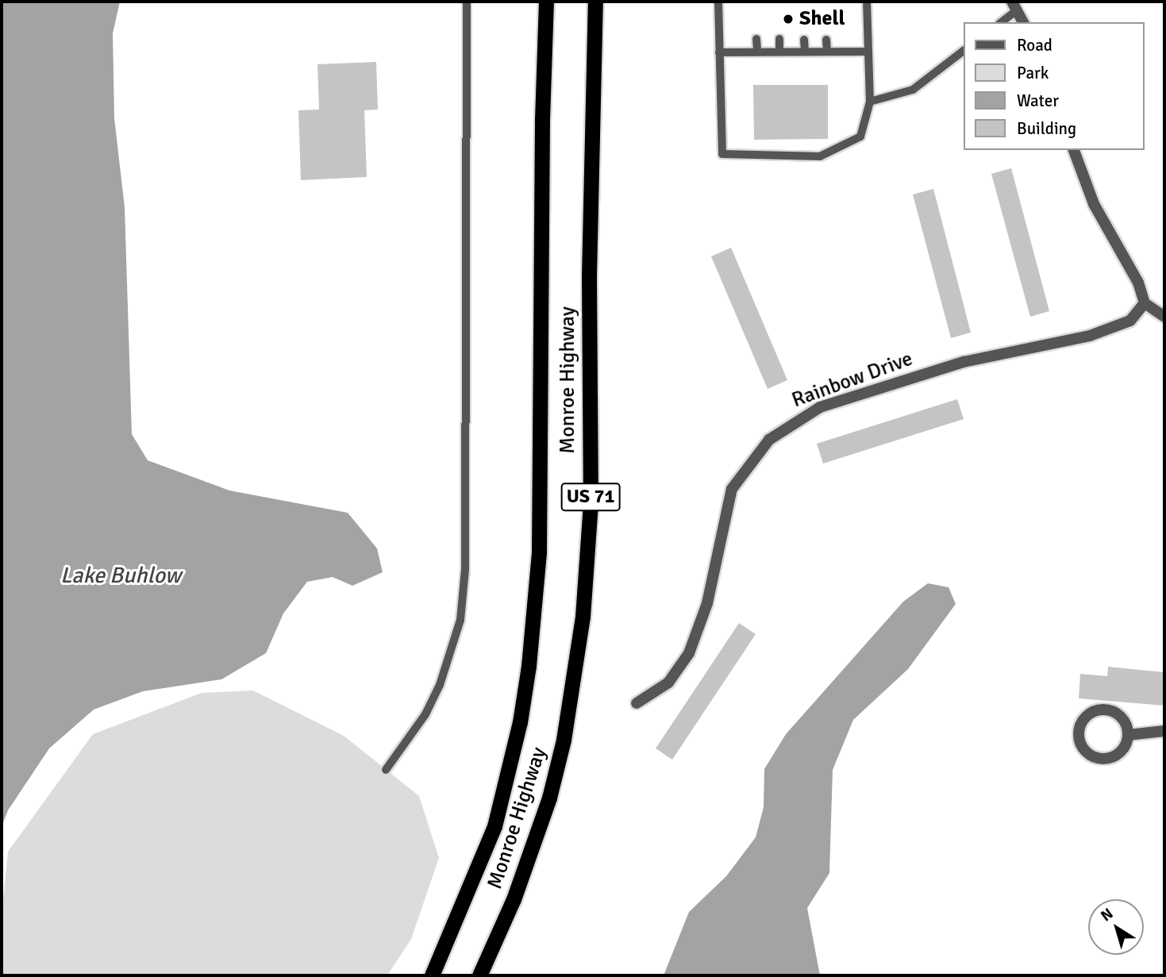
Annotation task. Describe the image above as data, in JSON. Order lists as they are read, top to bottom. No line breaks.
{"streets":{"highway":["Monroe Highway","US 71"],"street":["Rainbow Drive"]},"water":["Lake Buhlow"],"places":["Shell"],"legend":["Road","Park","Water","Building"],"north":"top left"}
